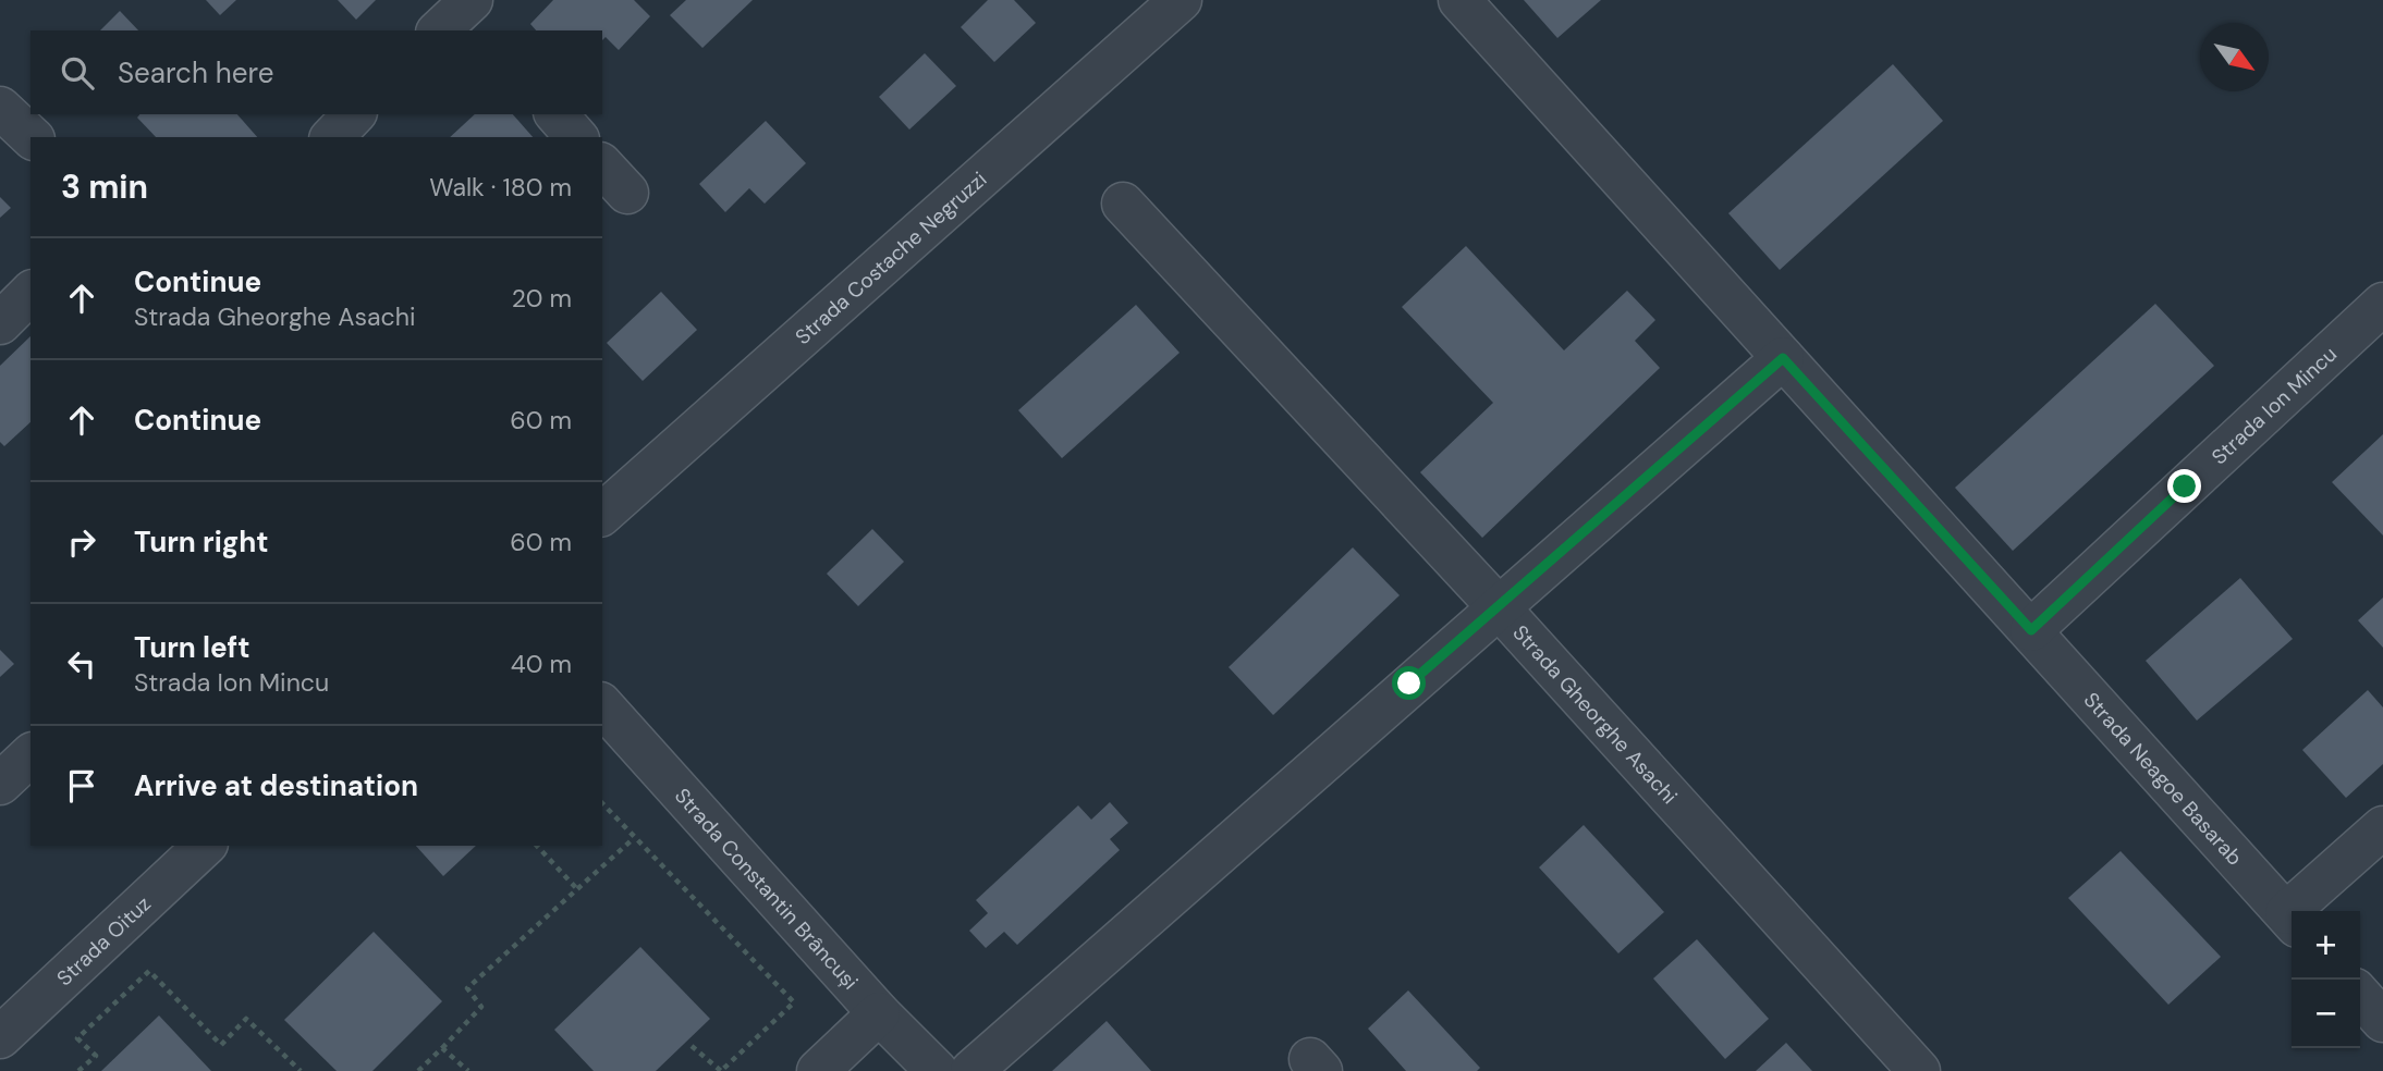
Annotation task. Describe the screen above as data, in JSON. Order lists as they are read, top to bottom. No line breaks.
{"streets":{"street":["Strada Costache Negruzzi","Strada Ion Mincu","Strada Gheorghe Asachi","Strada Neagoe Basarab","Strada Constantin Brâncuși","Strada Oituz"]},"crossings":[["Strada Ion Mincu","Strada Neagoe Basarab"]],"north":"bottom right","page":{"search":"Search here","heading":["3 min","Walk · 180 m"],"list":[["Continue","Strada Gheorghe Asachi","20 m"],["Continue","60 m"],["Turn right","60 m"],["Turn left","Strada Ion Mincu","40 m"],"Arrive at destination"],"map_buttons":["+","−"]}}
